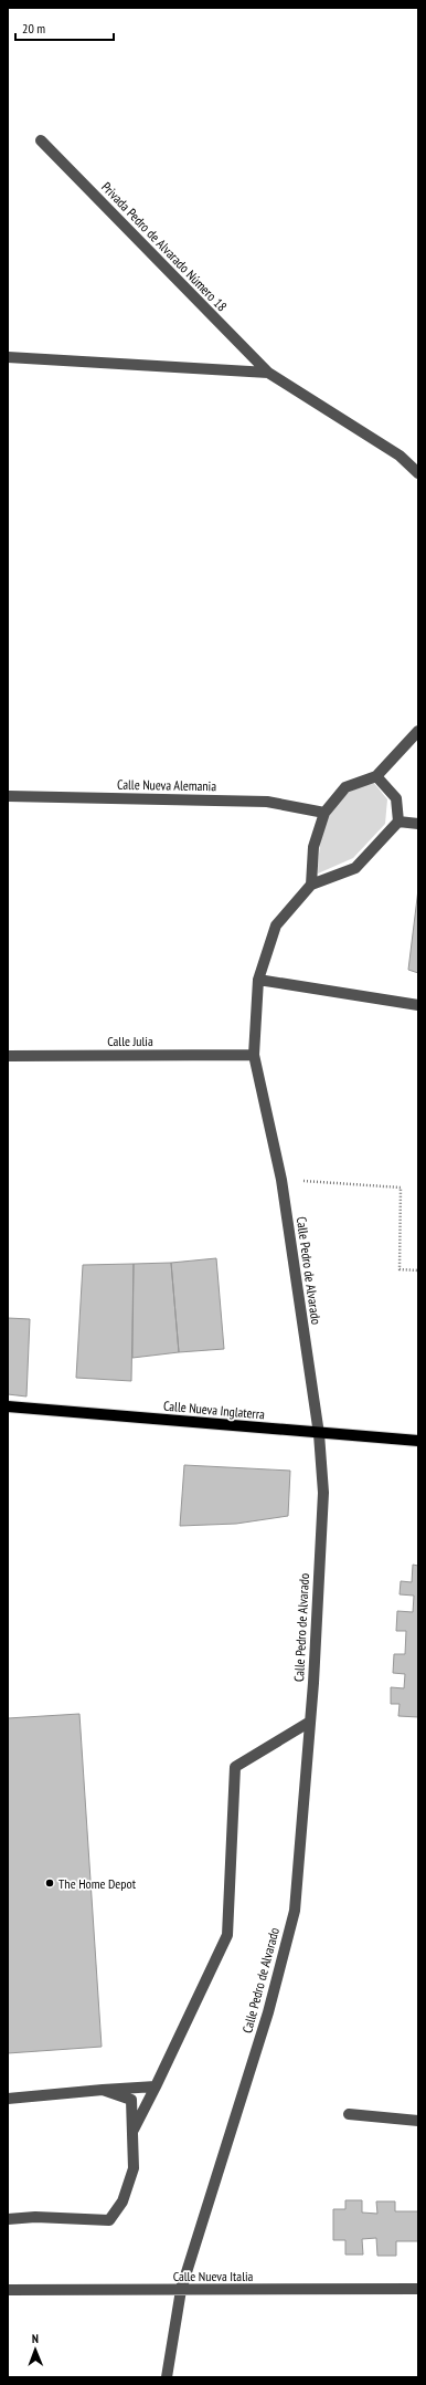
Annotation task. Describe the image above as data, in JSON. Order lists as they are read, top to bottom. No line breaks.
{"streets":{"main road":["Calle Nueva Inglaterra"],"street":["Privada Pedro de Alvarado Número 18","Calle Nueva Alemania","Calle Julia","Calle Pedro de Alvarado","Calle Nueva Italia"]},"crossings":[["Calle Julia","Calle Pedro de Alvarado"],["Calle Pedro de Alvarado","Calle Nueva Inglaterra"],["Calle Pedro de Alvarado","Calle Nueva Italia"]],"places":["The Home Depot"],"scale_bar":"20 m","north":"top"}
